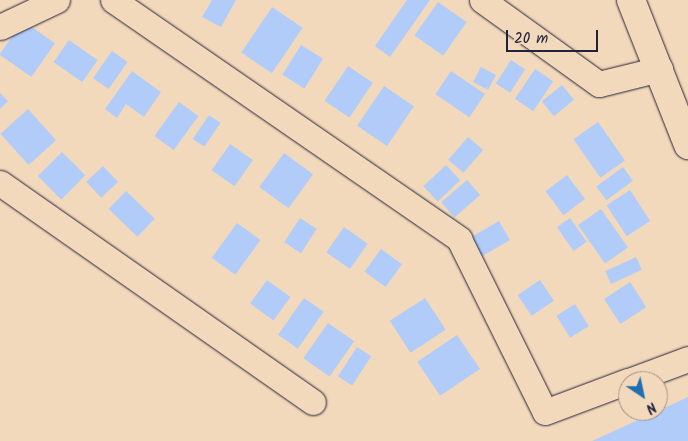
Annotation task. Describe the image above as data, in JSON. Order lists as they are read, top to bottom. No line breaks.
{"scale_bar":"20 m","north":"bottom right"}
